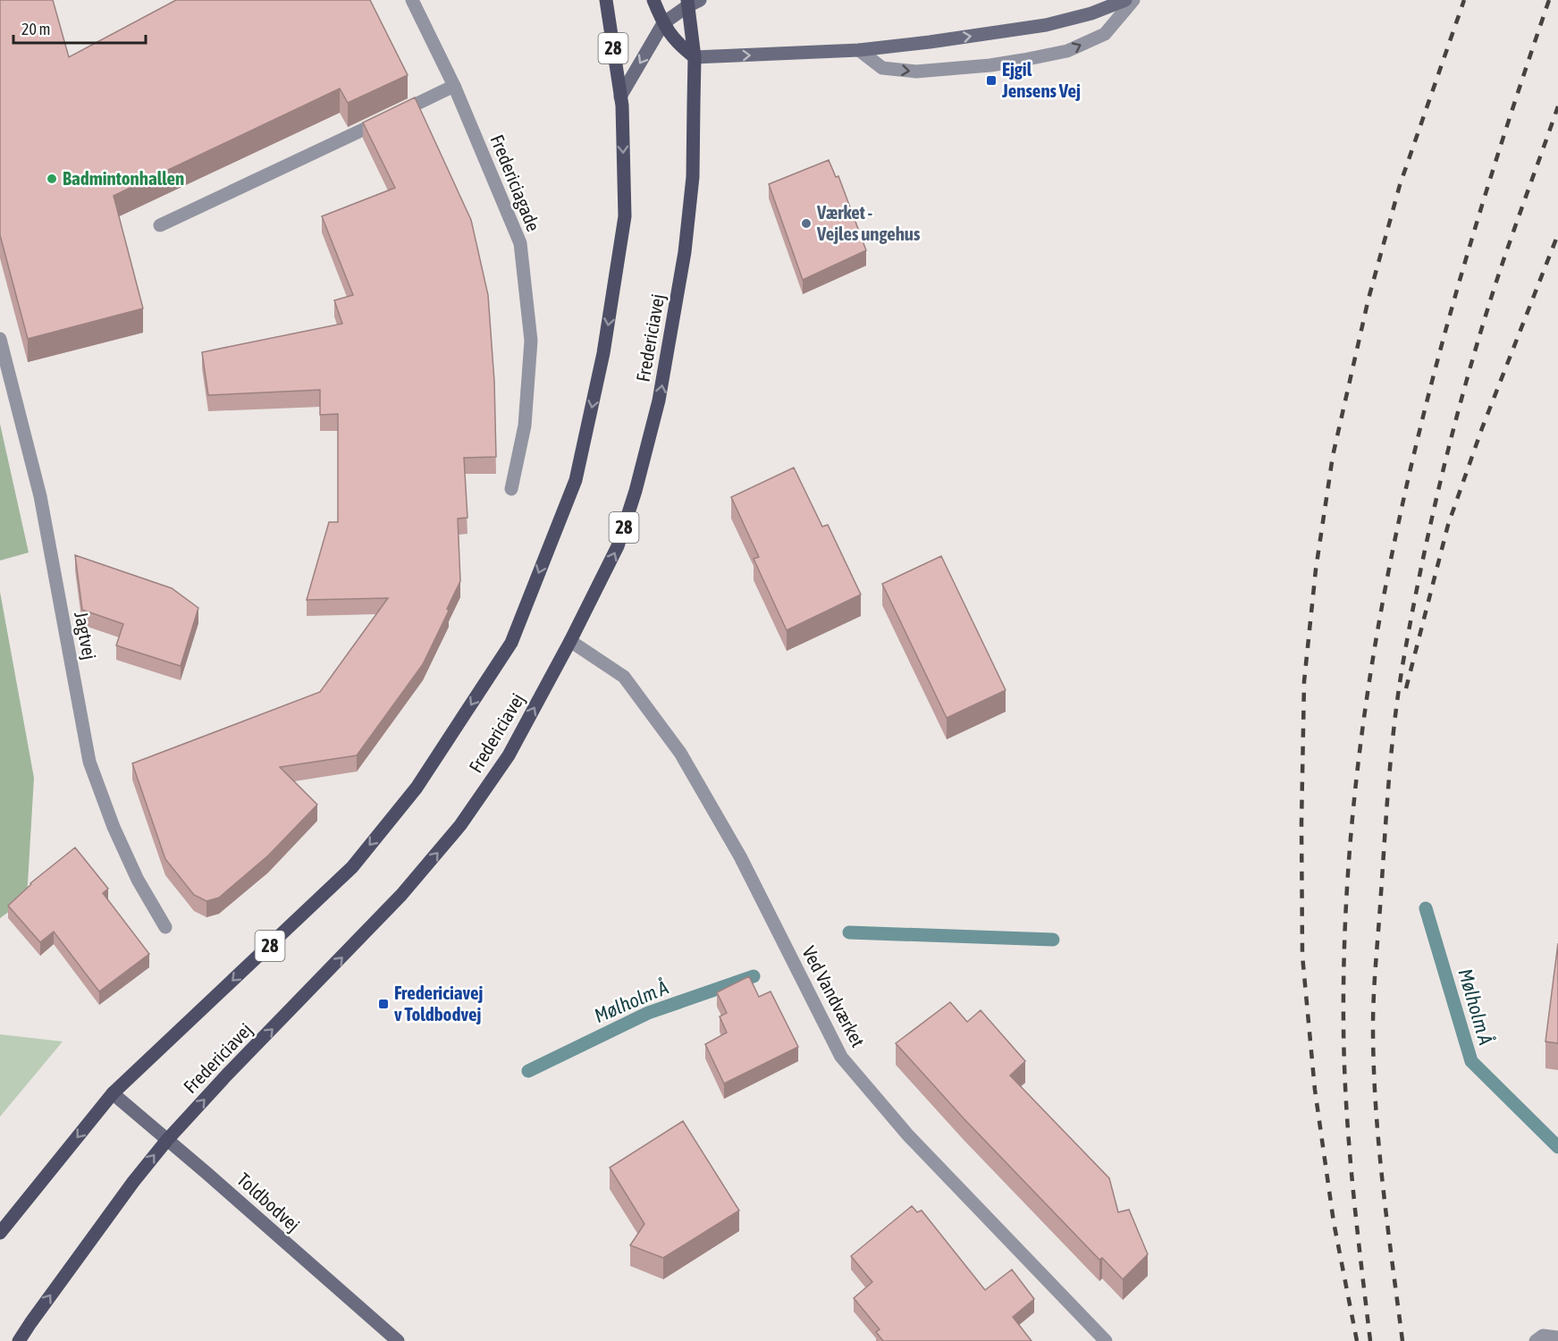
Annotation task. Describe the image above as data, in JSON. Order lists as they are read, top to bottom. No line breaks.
{"streets":{"main road":["28","Fredericiavej","Toldbodvej"],"street":["Fredericiagade","Jagtvej","Ved Vandværket"]},"crossings":[["Fredericiavej","Ved Vandværket"],["Fredericiavej","Toldbodvej"]],"water":["Mølholm Å"],"places":{"transit":["Ejgil Jensens Vej","Fredericiavej v Toldbodvej"],"other":["Badmintonhallen","Værket - Vejles ungehus"]},"scale_bar":"20 m"}
